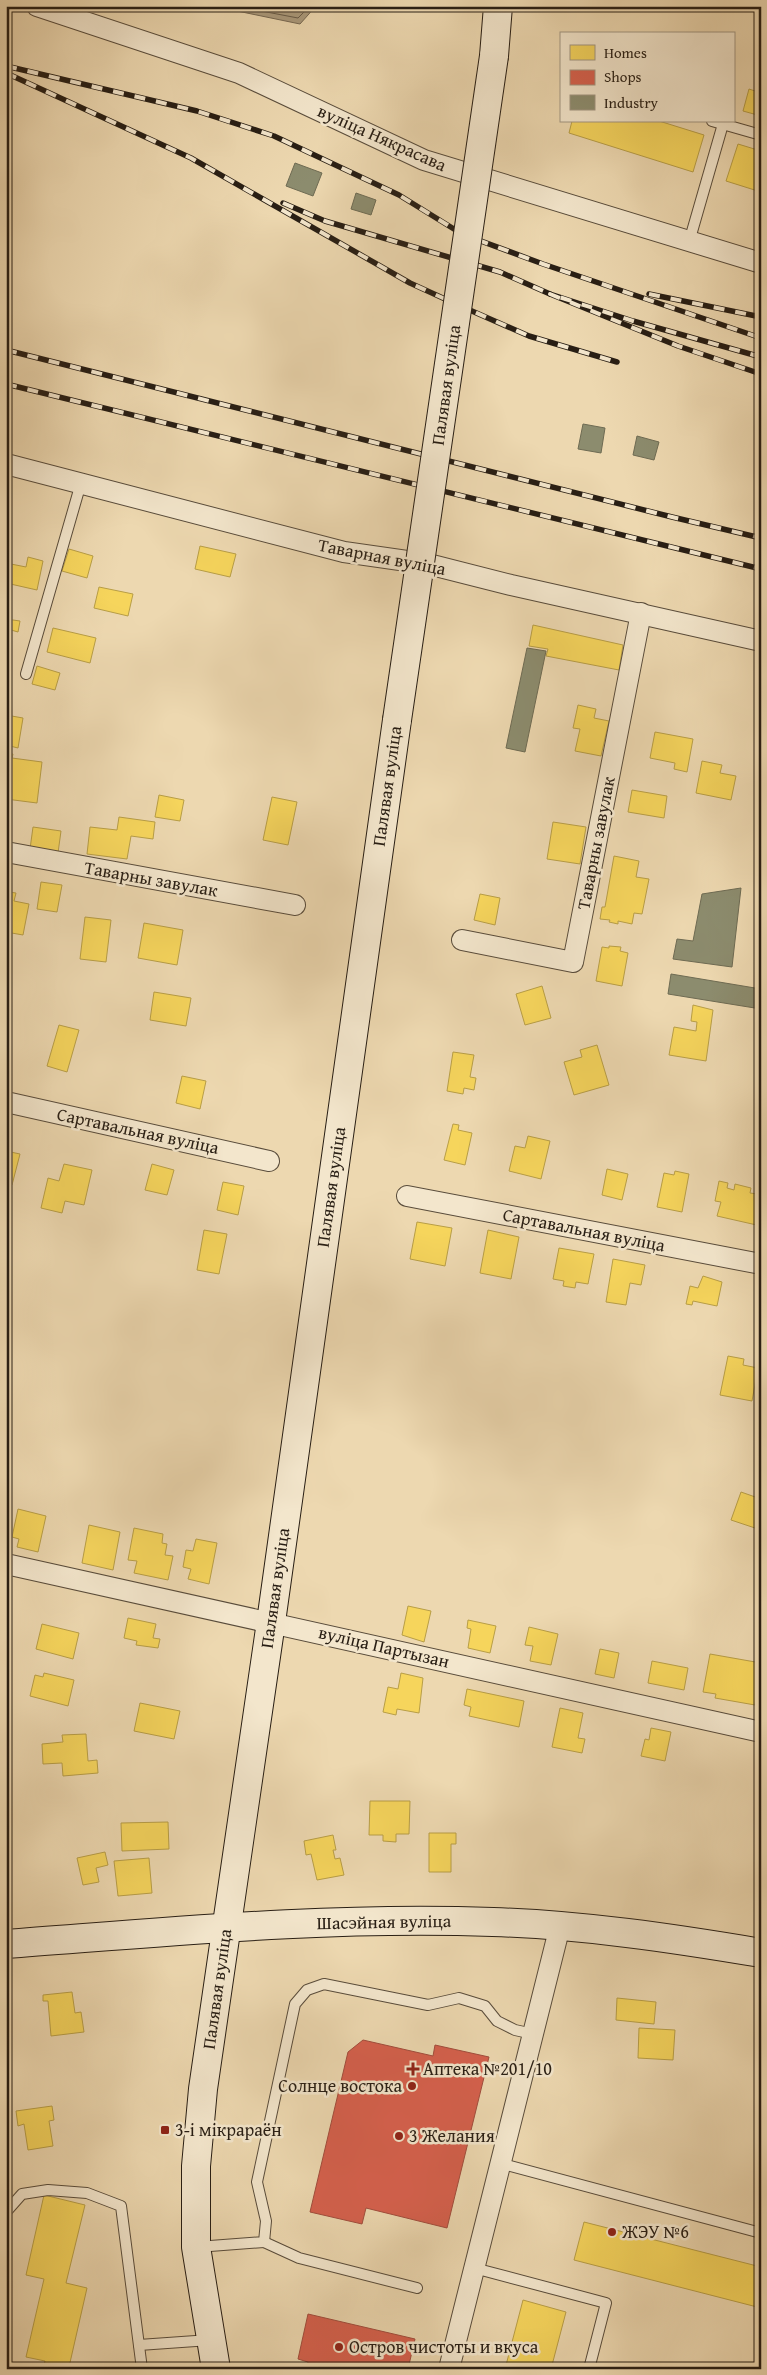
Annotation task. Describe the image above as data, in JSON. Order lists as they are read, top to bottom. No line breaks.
{"streets":{"main road":["Палявая вуліца","Шасэйная вуліца"],"street":["вуліца Някрасава","Таварная вуліца","Таварны завулак","Сартавальная вуліца","вуліца Партызан"]},"crossings":[["Палявая вуліца","вуліца Партызан"],["Палявая вуліца","Шасэйная вуліца"],["Таварная вуліца","Таварны завулак"]],"places":{"health":["Аптека №201/10"],"other":["Солнце востока","3 Желания","ЖЭУ №6","Остров чистоты и вкуса"],"transit":["3-і мікрараён"]},"legend":["Homes","Shops","Industry"]}
